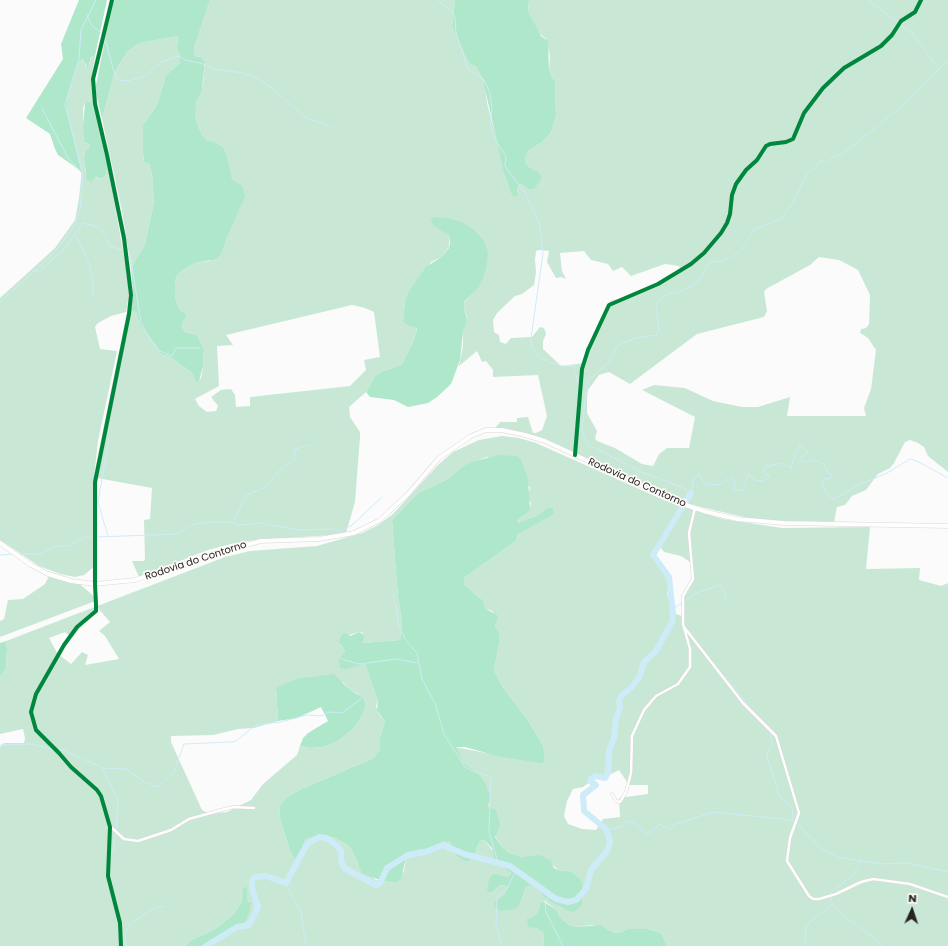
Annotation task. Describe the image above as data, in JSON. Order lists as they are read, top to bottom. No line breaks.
{"streets":{"main road":["Rodovia do Contorno"]},"north":"top"}
